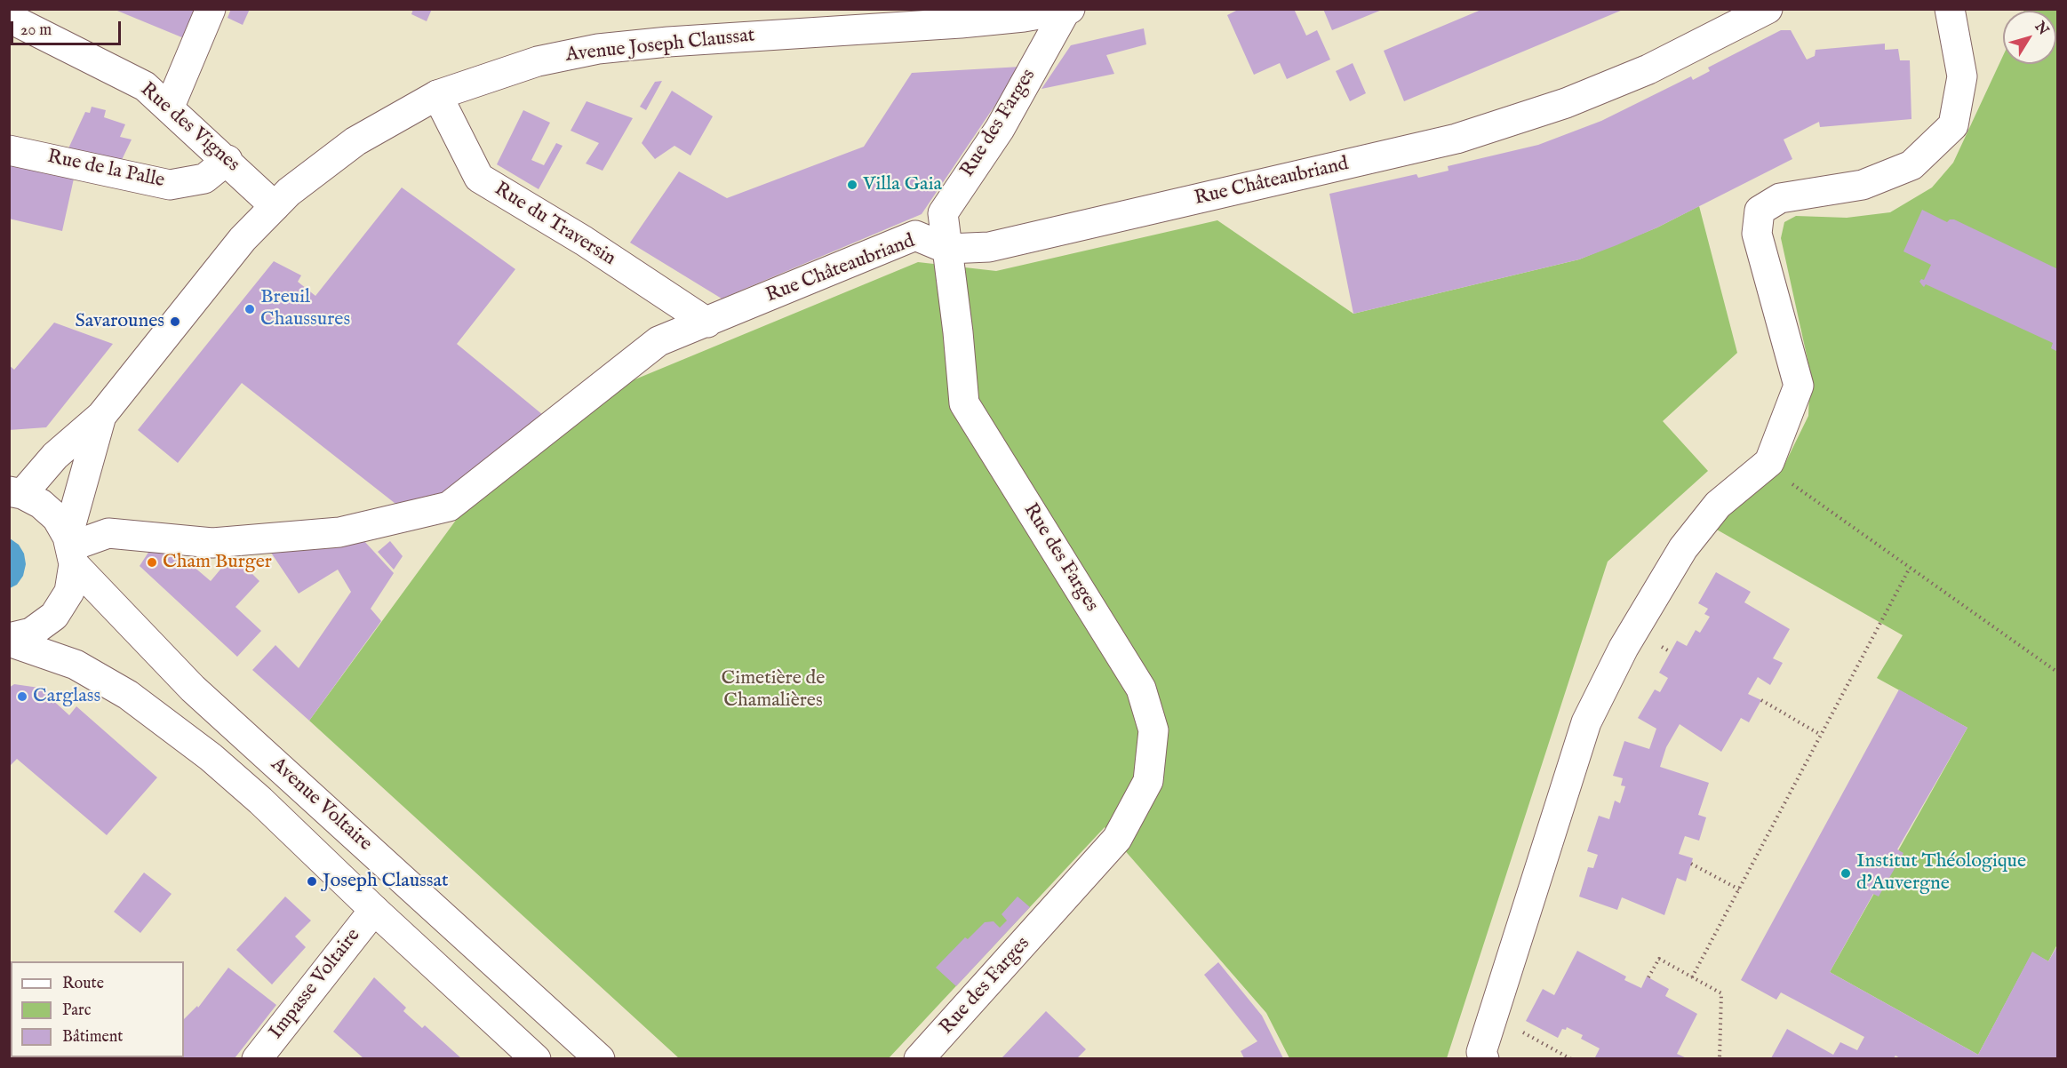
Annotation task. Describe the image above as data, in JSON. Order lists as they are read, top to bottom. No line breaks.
{"streets":{"street":["Avenue Joseph Claussat","Rue des Farges","Rue des Vignes","Rue de la Palle","Rue Châteaubriand","Rue du Traversin","Avenue Voltaire","Impasse Voltaire"]},"crossings":[["Avenue Joseph Claussat","Rue des Farges"],["Avenue Joseph Claussat","Rue des Vignes"],["Avenue Joseph Claussat","Rue Châteaubriand"],["Avenue Joseph Claussat","Rue du Traversin"],["Avenue Joseph Claussat","Avenue Voltaire"],["Rue des Farges","Rue Châteaubriand"],["Rue des Vignes","Rue de la Palle"],["Rue Châteaubriand","Rue du Traversin"],["Rue Châteaubriand","Avenue Voltaire"],["Avenue Voltaire","Impasse Voltaire"]],"parks":["Cimetière de Chamalières"],"places":["Villa Gaia","Breuil Chaussures","Savarounes","Cham Burger","Carglass","Institut Théologique d'Auvergne","Joseph Claussat"],"legend":["Route","Parc","Bâtiment"],"scale_bar":"20 m","north":"top right"}
